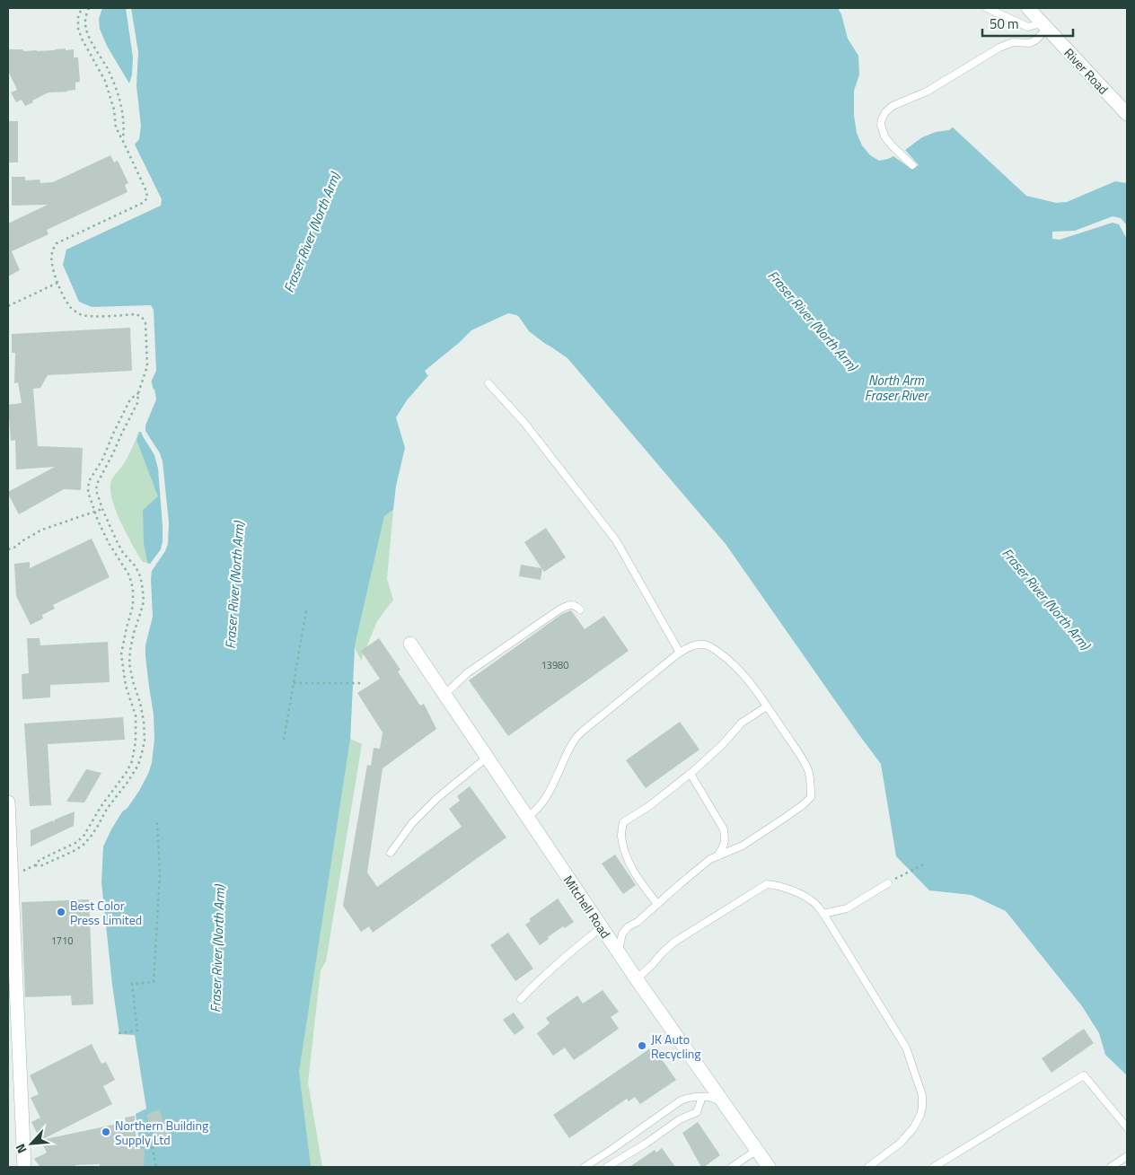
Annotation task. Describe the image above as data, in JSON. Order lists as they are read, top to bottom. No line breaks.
{"streets":{"street":["River Road","Mitchell Road"]},"water":["Fraser River (North Arm)","North Arm Fraser River"],"places":["Best Color Press Limited","JK Auto Recycling","Northern Building Supply Ltd"],"house_numbers":["13980","1710"],"scale_bar":"50 m","north":"bottom left"}
